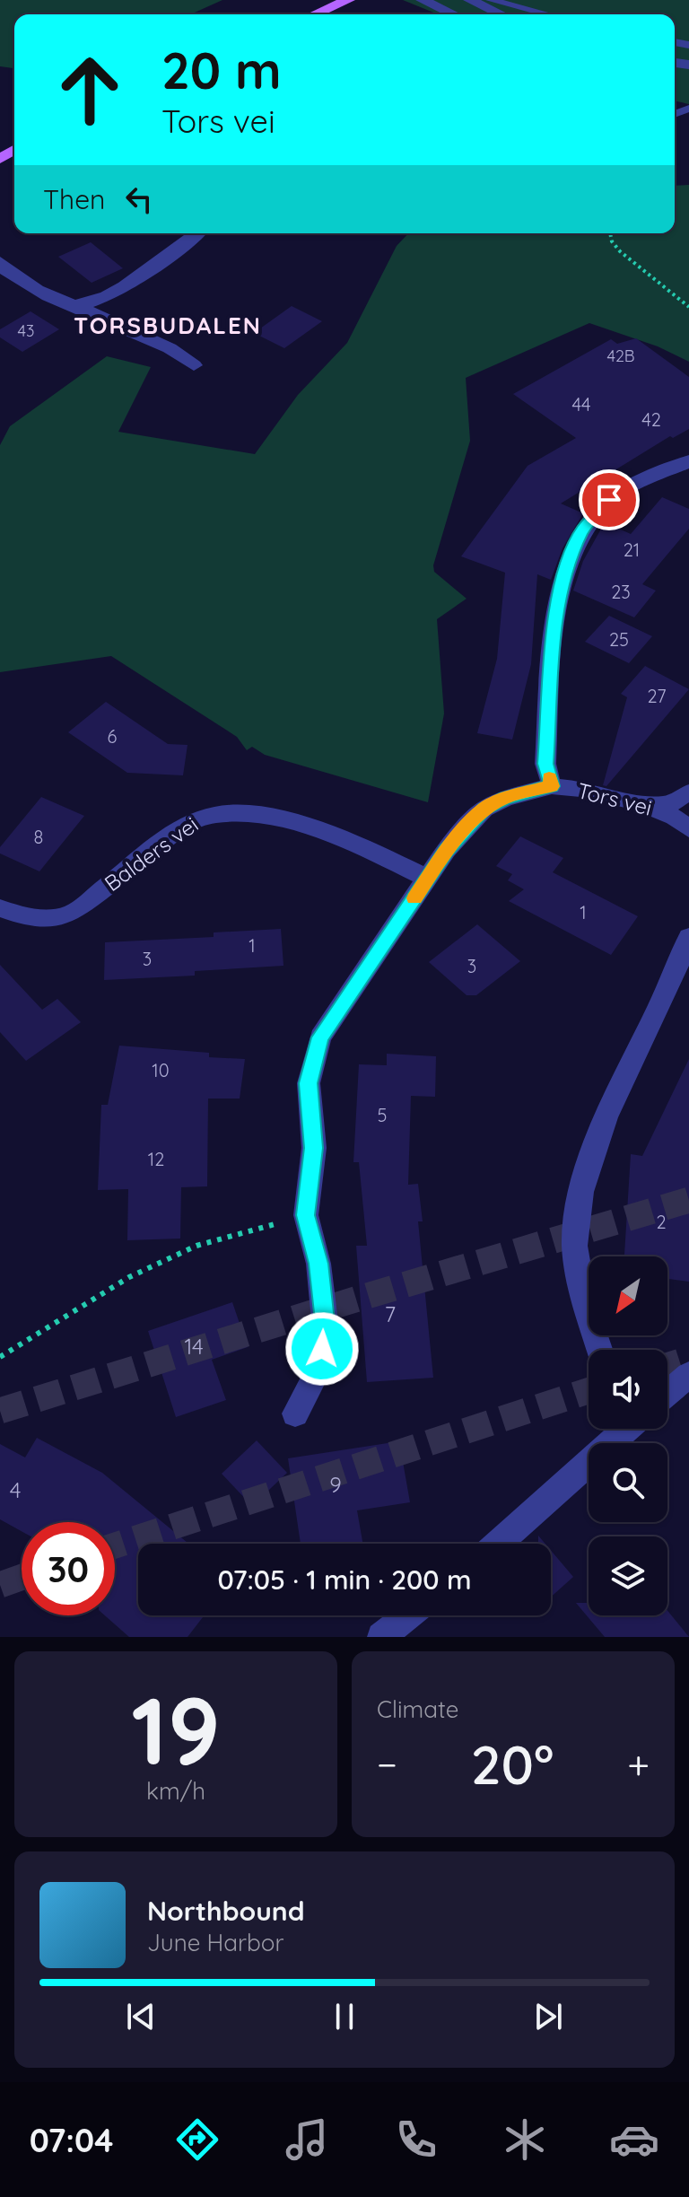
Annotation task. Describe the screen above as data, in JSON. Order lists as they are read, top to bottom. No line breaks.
{"streets":{"street":["Tors vei","Balders vei"]},"crossings":[["Tors vei","Balders vei"]],"districts":["TORSBUDALEN"],"house_numbers":["43","42B","44","42","21","23","25","27","6","8","1","1","3","3","10","5","12","2","7","14","9","4"],"north":"bottom left","page":{"turn":["20 m","Tors vei"],"then":"Then","limit":"30","trip":"07:05 · 1 min · 200 m","tile":[["19","km/h"],"Climate"],"heat":["−","20°","+"],"song":["Northbound","June Harbor"],"tabs":"07:04"}}
